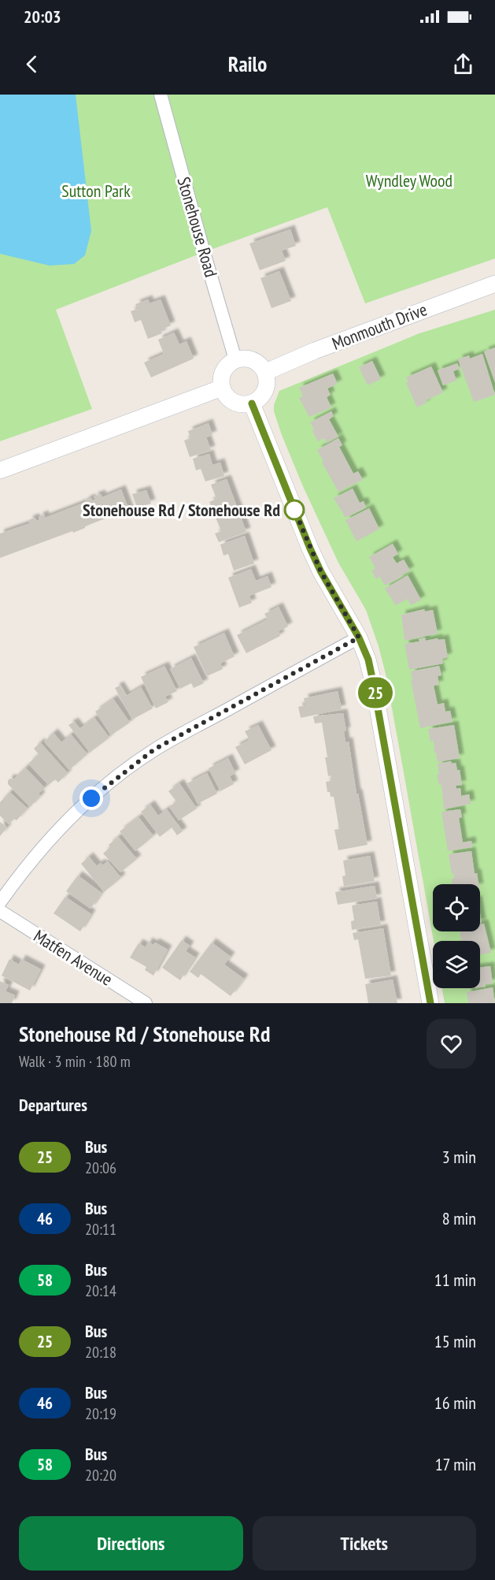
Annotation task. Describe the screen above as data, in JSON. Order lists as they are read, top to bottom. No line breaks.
{"streets":{"street":["Stonehouse Road","Monmouth Drive","Matfen Avenue"]},"crossings":[["Stonehouse Road","Monmouth Drive"]],"parks":["Wyndley Wood","Sutton Park"],"places":["Stonehouse Rd / Stonehouse Rd"],"lines":["bus line 25"],"page":{"status":"20:03","header":"Railo","on_map":"25","heading":[["Stonehouse Rd / Stonehouse Rd","Walk · 3 min · 180 m"],"Departures"],"list":[{"mark":"25","name":"Bus","note":"20:06","value":"3 min"},{"mark":"46","name":"Bus","note":"20:11","value":"8 min"},{"mark":"58","name":"Bus","note":"20:14","value":"11 min"},{"mark":"25","name":"Bus","note":"20:18","value":"15 min"},{"mark":"46","name":"Bus","note":"20:19","value":"16 min"},{"mark":"58","name":"Bus","note":"20:20","value":"17 min"}],"buttons":["Directions","Tickets"]}}
